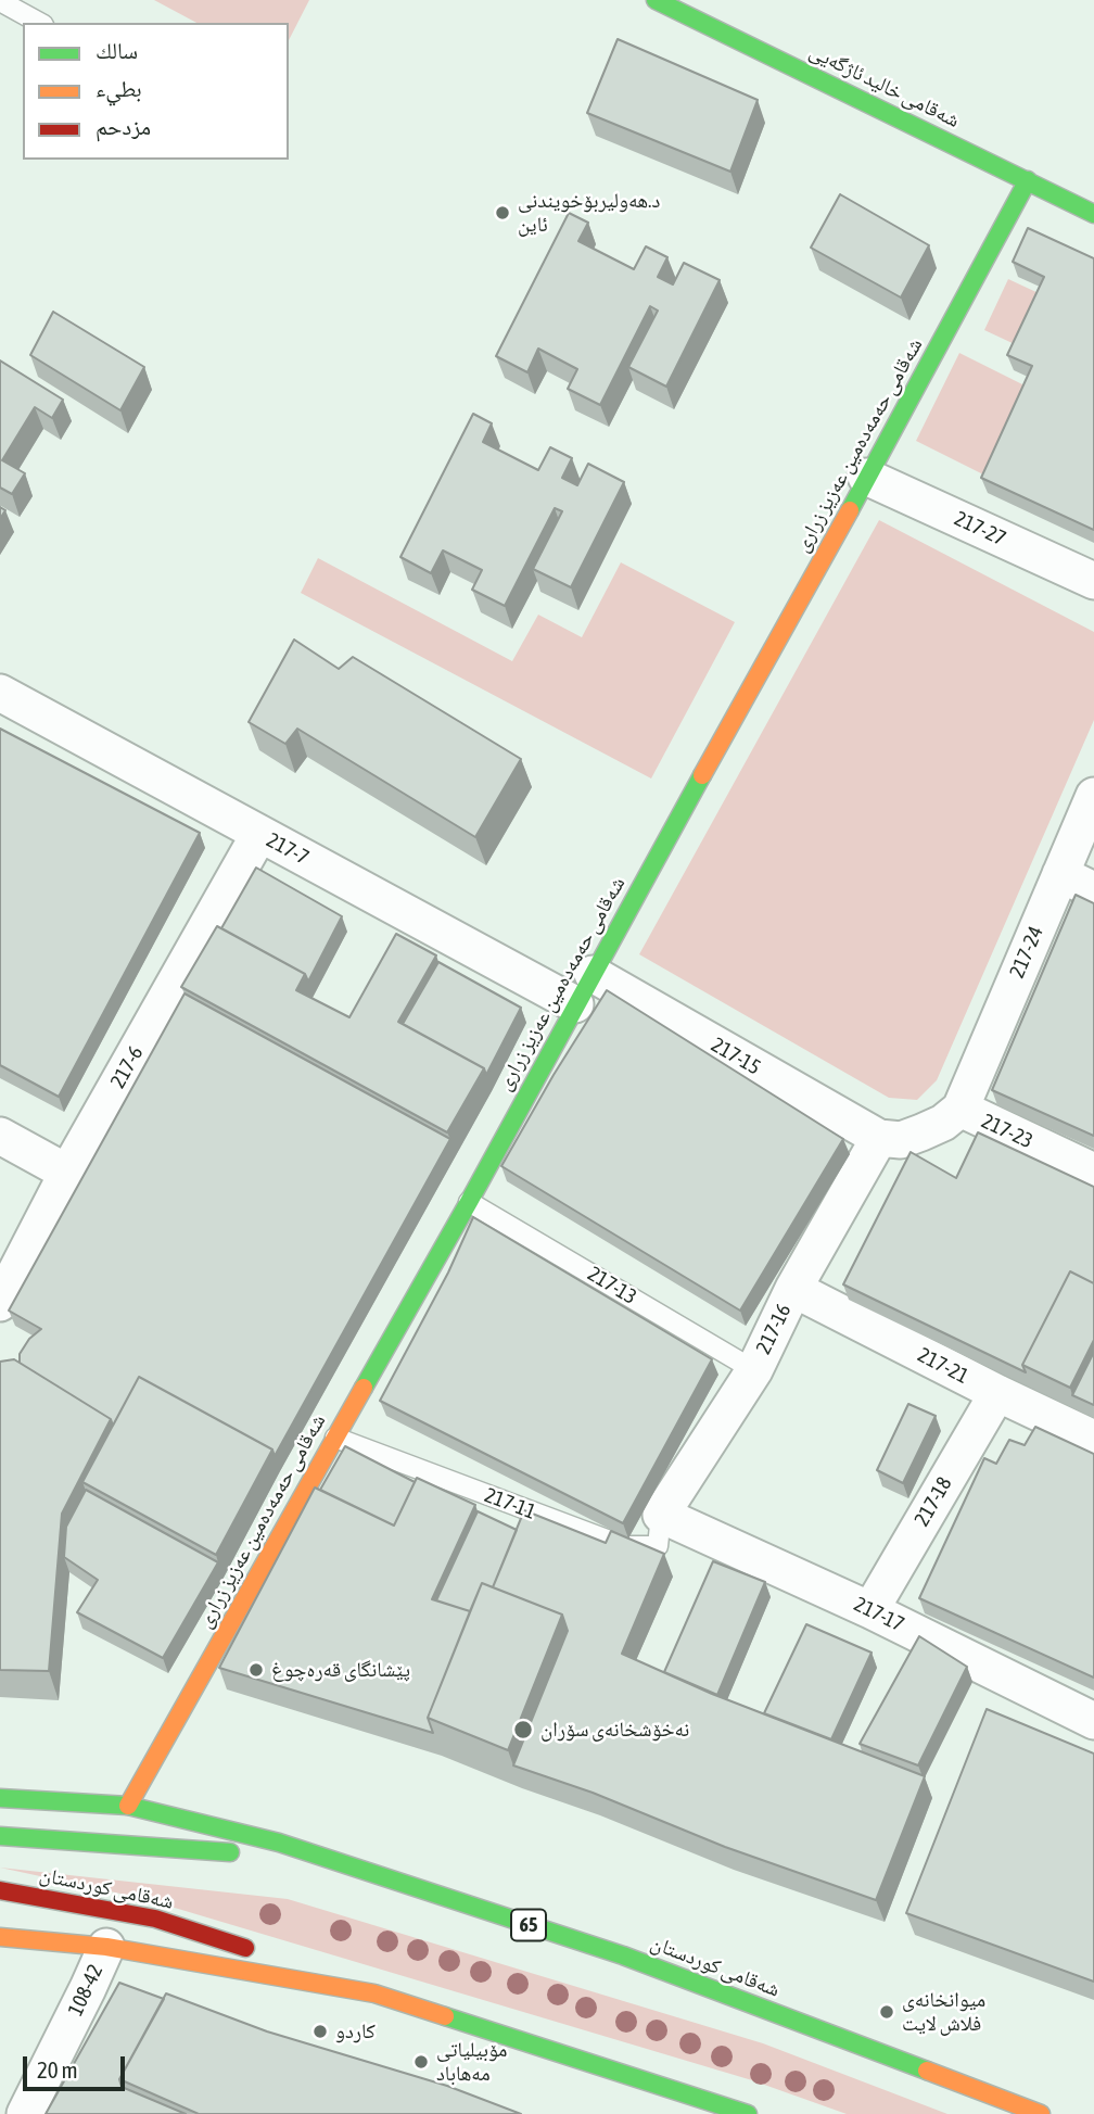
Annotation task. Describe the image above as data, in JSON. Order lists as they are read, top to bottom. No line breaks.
{"streets":{"main road":["شەقامی خالید ئاژگەیی","شەقامی حەمەدەمین عەزیز زراری","شەقامی کوردستان","65"],"street":["217-27","217-7","217-24","217-15","217-6","217-23","217-16","217-21","217-18","217-17","108-42"],"lane":["217-13","217-11"]},"crossings":[["شەقامی خالید ئاژگەیی","شەقامی حەمەدەمین عەزیز زراری"],["شەقامی حەمەدەمین عەزیز زراری","217-27"],["شەقامی حەمەدەمین عەزیز زراری","217-7"],["شەقامی حەمەدەمین عەزیز زراری","217-15"],["شەقامی حەمەدەمین عەزیز زراری","217-13"],["شەقامی حەمەدەمین عەزیز زراری","217-11"],["شەقامی حەمەدەمین عەزیز زراری","شەقامی کوردستان"],["217-7","217-15"],["217-7","217-6"],["217-24","217-23"],["217-15","217-23"],["217-15","217-16"],["217-23","217-16"],["217-13","217-16"],["217-16","217-21"],["217-16","217-11"],["217-16","217-17"],["217-21","217-18"],["217-18","217-17"],["217-11","217-17"]],"places":["د.هه‌ولیربۆخویندنی ئاین","پێشانگای قەرەچوغ","نەخۆشخانەی سۆران","میوانخانەی فلاش لایت","كاردو","مۆبیلیاتی مەهاباد"],"legend":["سالك","بطيء","مزدحم"],"scale_bar":"20 m"}
